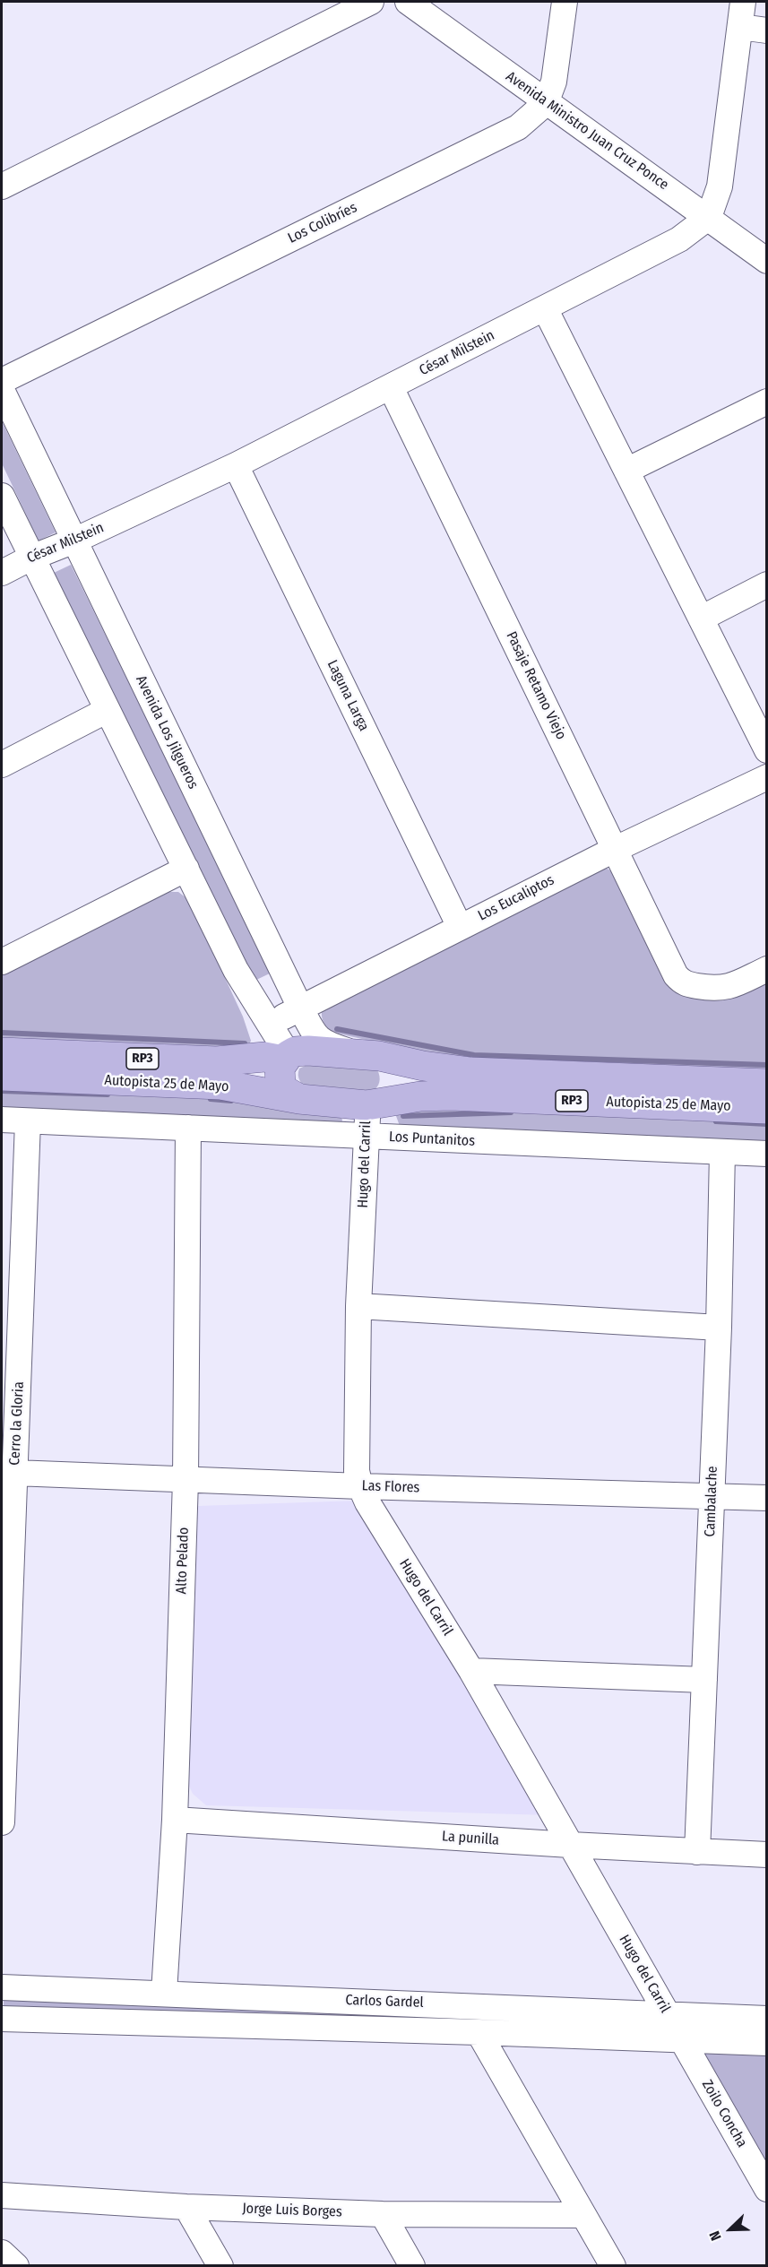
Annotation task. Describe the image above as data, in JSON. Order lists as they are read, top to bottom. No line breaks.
{"streets":{"main road":["RP3","Autopista 25 de Mayo"],"street":["Avenida Ministro Juan Cruz Ponce","Los Colibríes","César Milstein","Pasaje Retamo Viejo","Laguna Larga","Avenida Los Jilgueros","Los Eucaliptos","Los Puntanitos","Hugo del Carril","Cerro la Gloria","Las Flores","Cambalache","Alto Pelado","La punilla","Carlos Gardel","Zoilo Concha","Jorge Luis Borges"]},"crossings":[["Avenida Ministro Juan Cruz Ponce","Los Colibríes"],["Avenida Ministro Juan Cruz Ponce","César Milstein"],["César Milstein","Pasaje Retamo Viejo"],["César Milstein","Laguna Larga"],["César Milstein","Avenida Los Jilgueros"],["Pasaje Retamo Viejo","Los Eucaliptos"],["Laguna Larga","Los Eucaliptos"],["Avenida Los Jilgueros","Los Eucaliptos"],["Avenida Los Jilgueros","RP3"],["Avenida Los Jilgueros","Autopista 25 de Mayo"],["RP3","Autopista 25 de Mayo"],["RP3","Hugo del Carril"],["Autopista 25 de Mayo","Hugo del Carril"],["Los Puntanitos","Hugo del Carril"],["Los Puntanitos","Cerro la Gloria"],["Los Puntanitos","Cambalache"],["Los Puntanitos","Alto Pelado"],["Hugo del Carril","Las Flores"],["Hugo del Carril","La punilla"],["Hugo del Carril","Carlos Gardel"],["Hugo del Carril","Zoilo Concha"],["Cerro la Gloria","Las Flores"],["Las Flores","Cambalache"],["Las Flores","Alto Pelado"],["Cambalache","La punilla"],["Alto Pelado","La punilla"],["Alto Pelado","Carlos Gardel"],["Carlos Gardel","Zoilo Concha"]],"north":"bottom left"}
